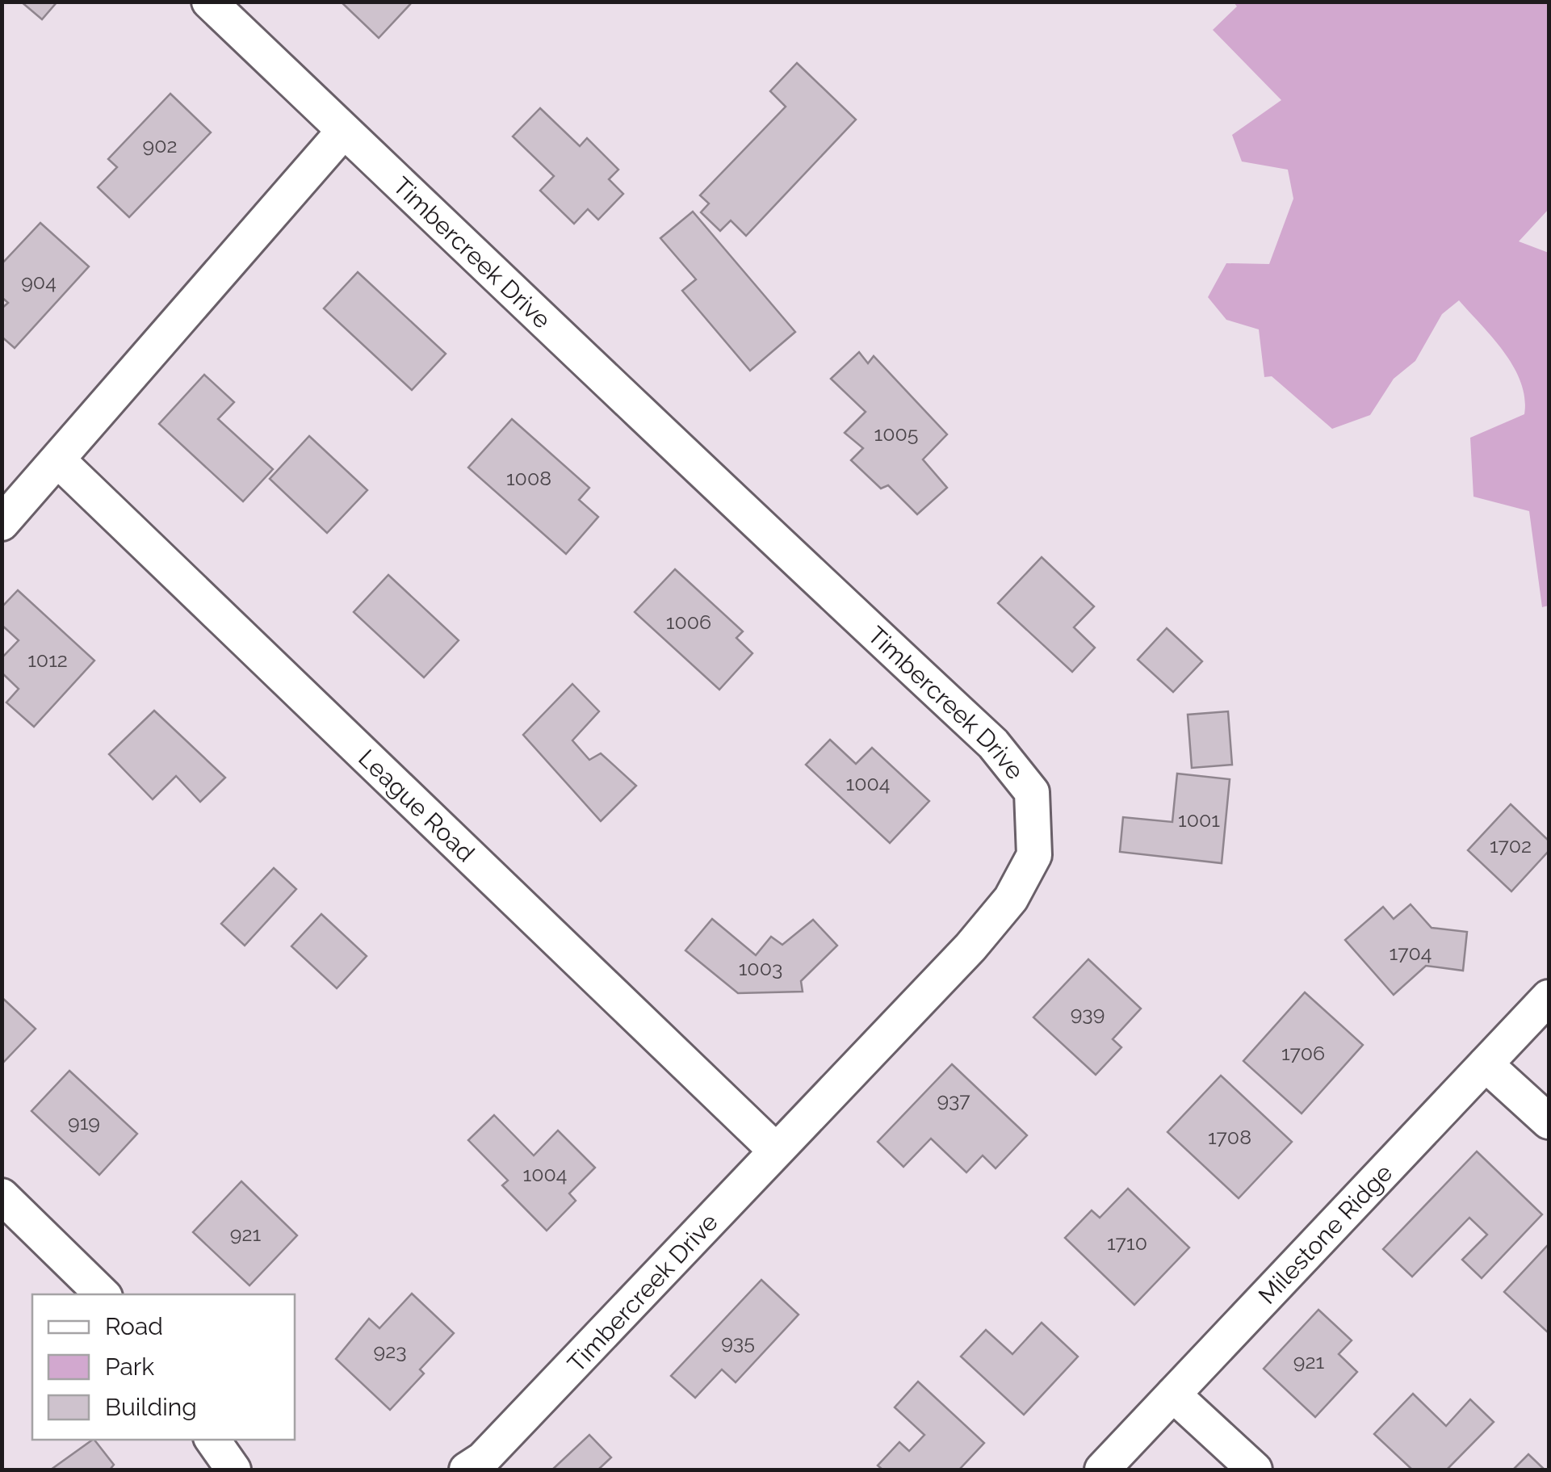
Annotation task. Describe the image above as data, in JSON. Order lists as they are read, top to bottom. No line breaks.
{"streets":{"street":["Timbercreek Drive","League Road","Milestone Ridge"]},"crossings":[["Timbercreek Drive","League Road"]],"house_numbers":["902","904","1005","1008","1006","1012","1004","1001","1702","1704","1003","939","1706","937","919","1708","1004","921","1710","935","923","921"],"legend":["Road","Park","Building"]}
